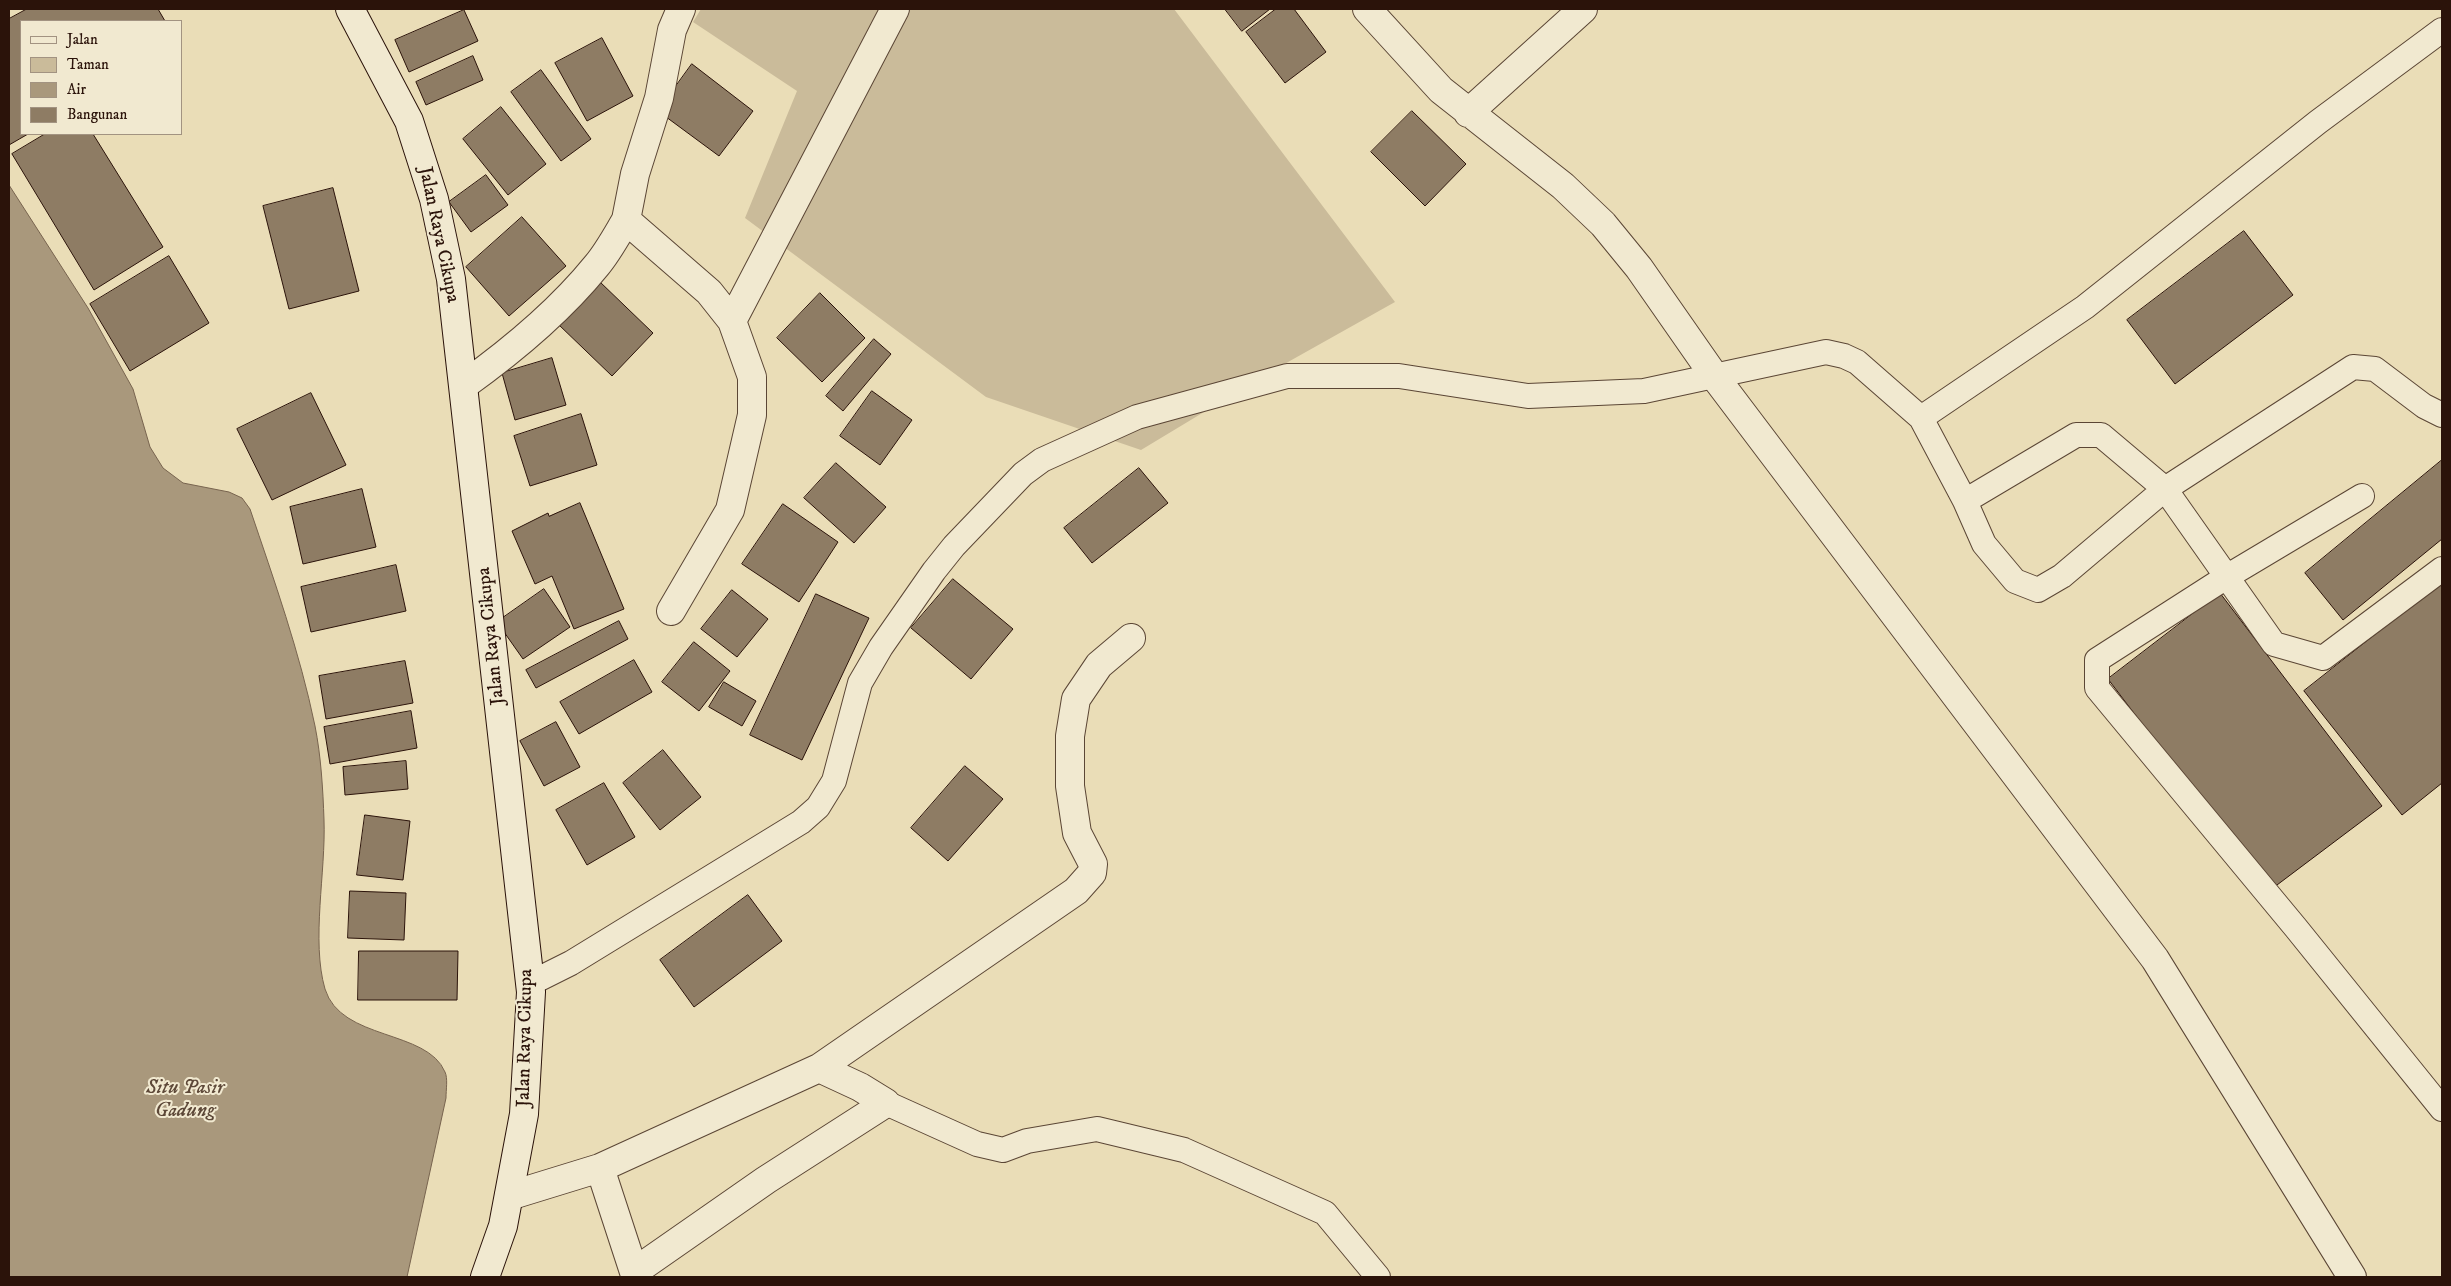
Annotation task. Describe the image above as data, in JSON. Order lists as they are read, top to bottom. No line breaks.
{"streets":{"street":["Jalan Raya Cikupa"]},"water":["Situ Pasir Gadung"],"legend":["Jalan","Taman","Air","Bangunan"]}
